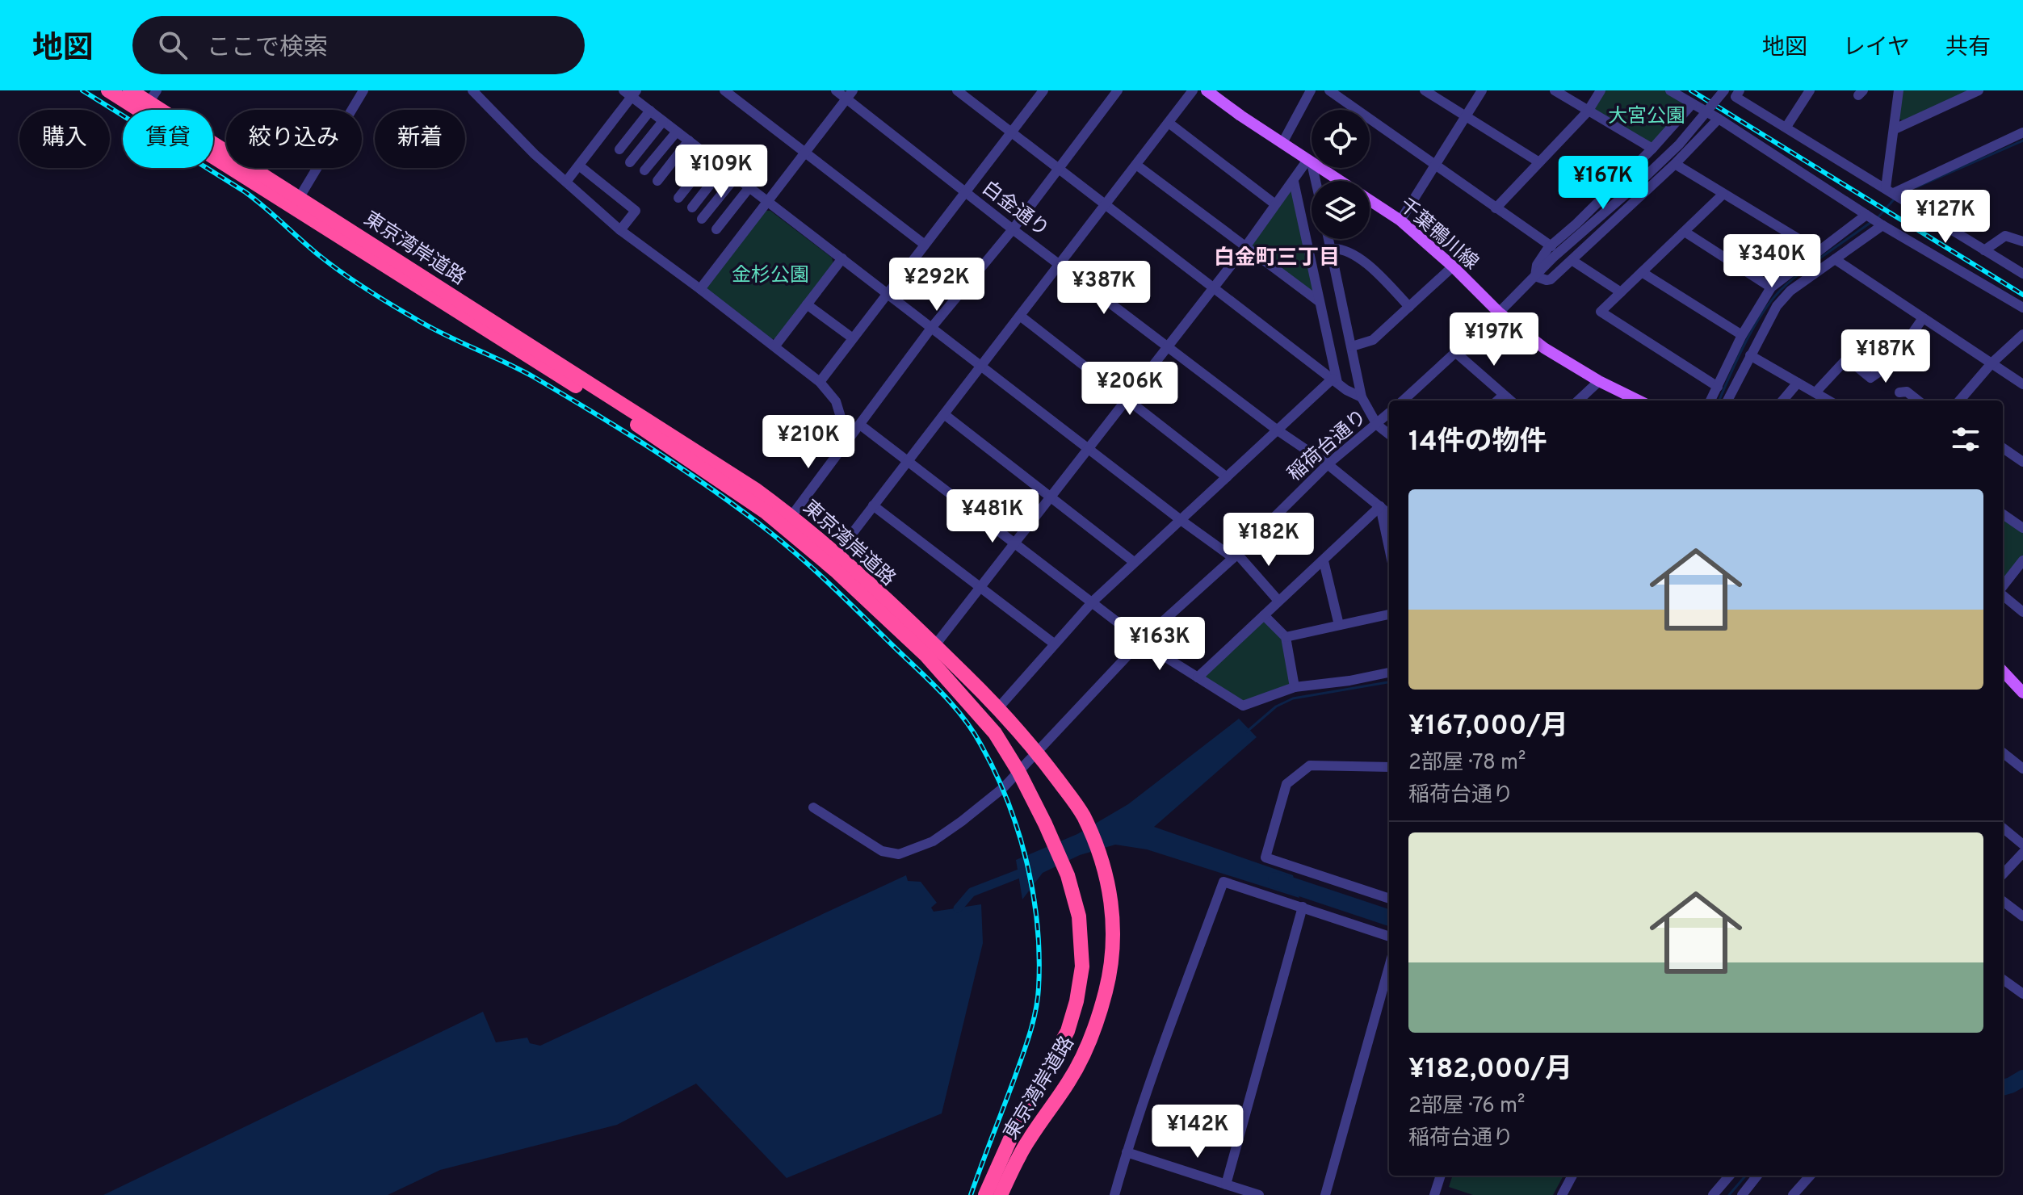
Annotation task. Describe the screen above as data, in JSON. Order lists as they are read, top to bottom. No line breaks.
{"streets":{"highway":["東京湾岸道路"],"main road":["千葉鴨川線"],"street":["白金通り","稲荷台通り"]},"crossings":[["白金通り","稲荷台通り"],["東京湾岸道路","稲荷台通り"]],"districts":["白金町三丁目"],"parks":["大宮公園","金杉公園"],"page":{"header":"地図","search":"ここで検索","nav":["地図","レイヤ","共有"],"chip":["購入","賃貸","絞り込み","新着"],"price":["¥109K","¥167K","¥127K","¥340K","¥292K","¥387K","¥197K","¥187K","¥206K","¥210K","¥481K","¥182K","¥163K","¥142K"],"heading":"14件の物件","list":[{"name":"¥167,000/月","note":"2部屋 · 78 m² · 稲荷台通り"},{"name":"¥182,000/月","note":"2部屋 · 76 m² · 稲荷台通り"}]}}
